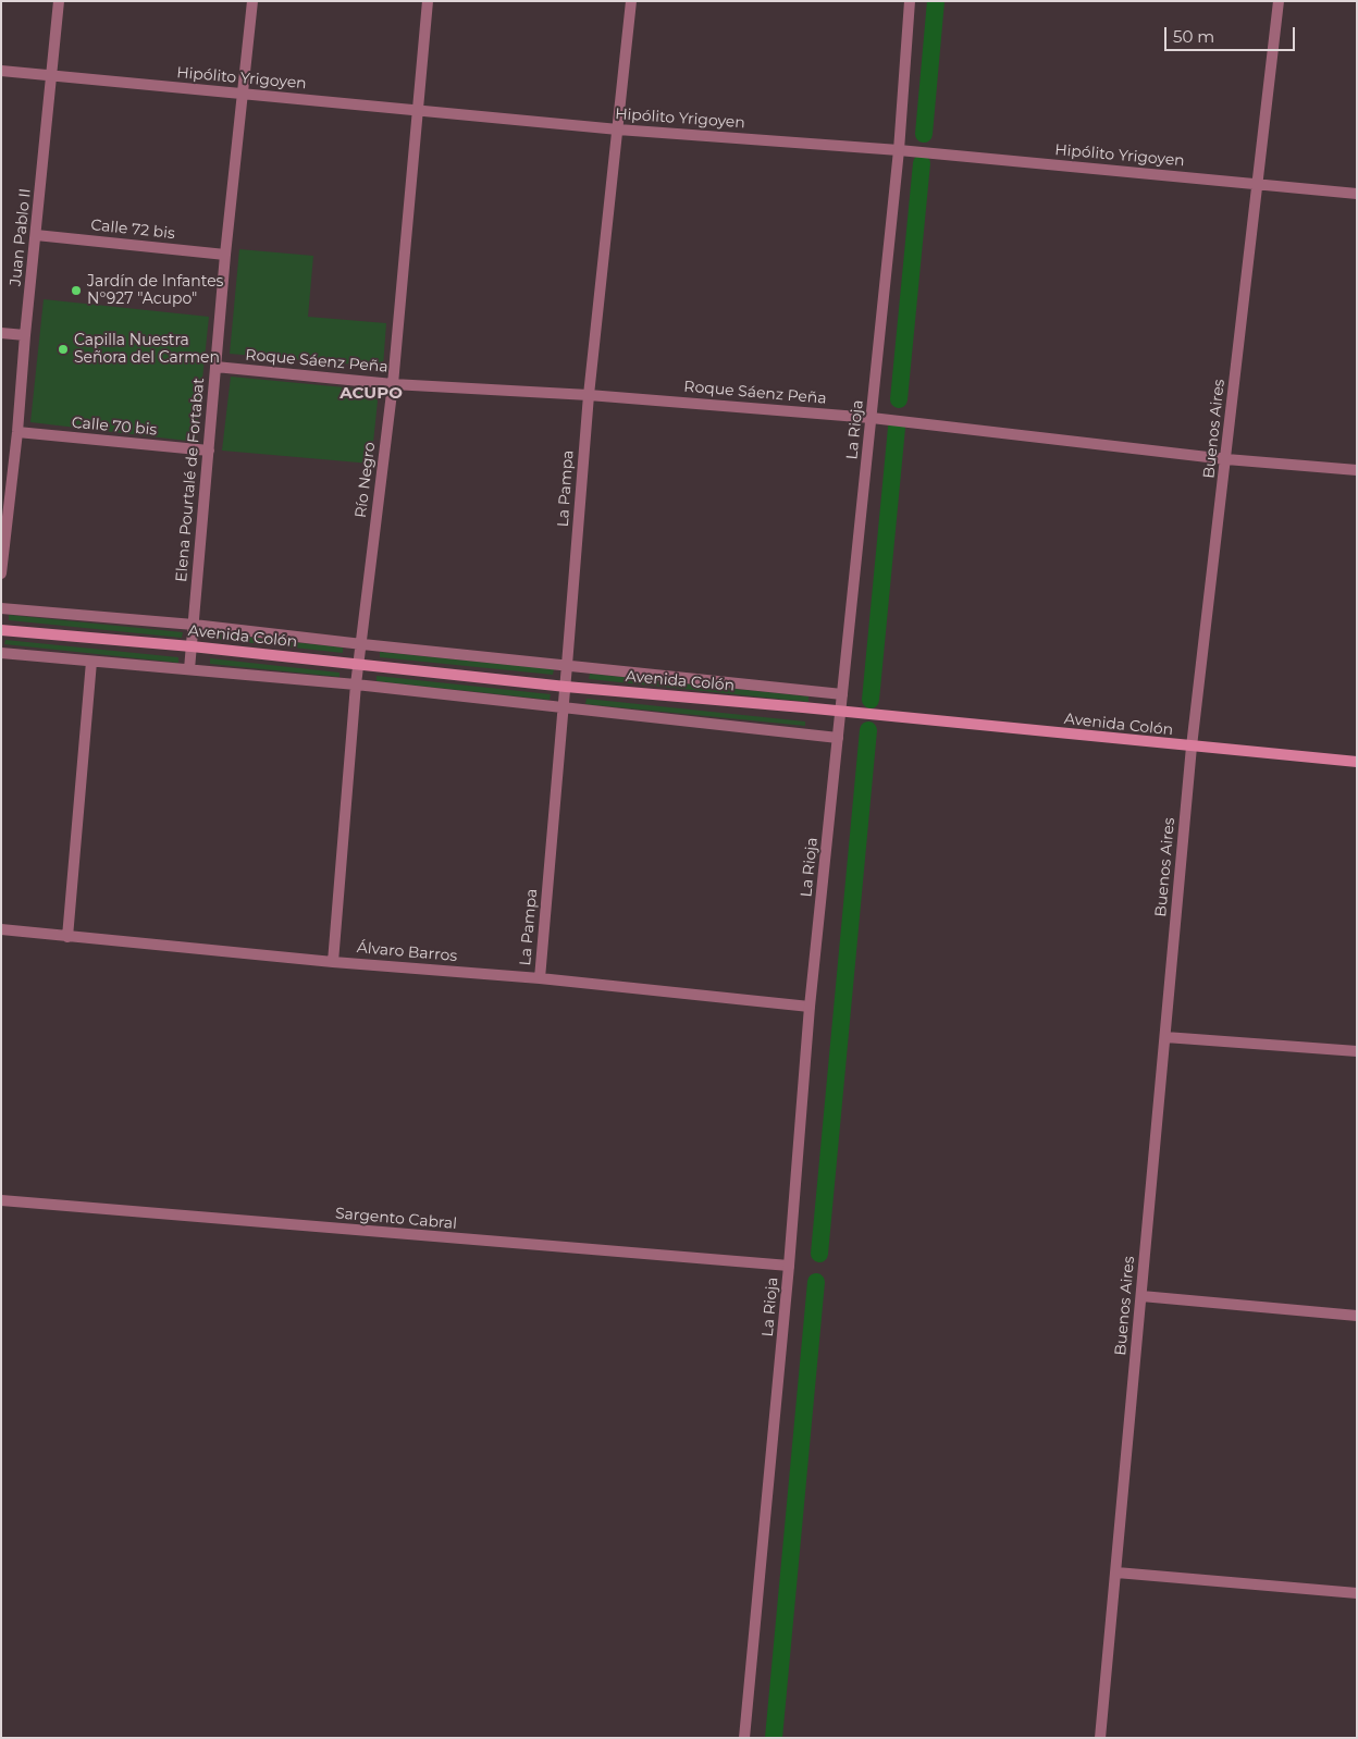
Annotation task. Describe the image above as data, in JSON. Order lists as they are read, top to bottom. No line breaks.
{"streets":{"main road":["Avenida Colón"],"street":["Hipólito Yrigoyen","Calle 72 bis","Juan Pablo II","Roque Sáenz Peña","Calle 70 bis","Buenos Aires","La Rioja","Elena Pourtalé de Fortabat","Río Negro","La Pampa","Álvaro Barros","Sargento Cabral"]},"crossings":[["Hipólito Yrigoyen","Juan Pablo II"],["Hipólito Yrigoyen","Buenos Aires"],["Hipólito Yrigoyen","La Rioja"],["Hipólito Yrigoyen","Elena Pourtalé de Fortabat"],["Hipólito Yrigoyen","Río Negro"],["Hipólito Yrigoyen","La Pampa"],["Calle 72 bis","Juan Pablo II"],["Calle 72 bis","Elena Pourtalé de Fortabat"],["Juan Pablo II","Calle 70 bis"],["Roque Sáenz Peña","Buenos Aires"],["Roque Sáenz Peña","La Rioja"],["Roque Sáenz Peña","Elena Pourtalé de Fortabat"],["Roque Sáenz Peña","Río Negro"],["Roque Sáenz Peña","La Pampa"],["Calle 70 bis","Elena Pourtalé de Fortabat"],["Buenos Aires","Avenida Colón"],["La Rioja","Avenida Colón"],["La Rioja","Álvaro Barros"],["La Rioja","Sargento Cabral"],["Elena Pourtalé de Fortabat","Avenida Colón"],["Río Negro","Avenida Colón"],["Río Negro","Álvaro Barros"],["La Pampa","Avenida Colón"],["La Pampa","Álvaro Barros"]],"districts":["ACUPO"],"places":["Jardín de Infantes N°927 \"Acupo\"","Capilla Nuestra Señora del Carmen"],"scale_bar":"50 m"}
